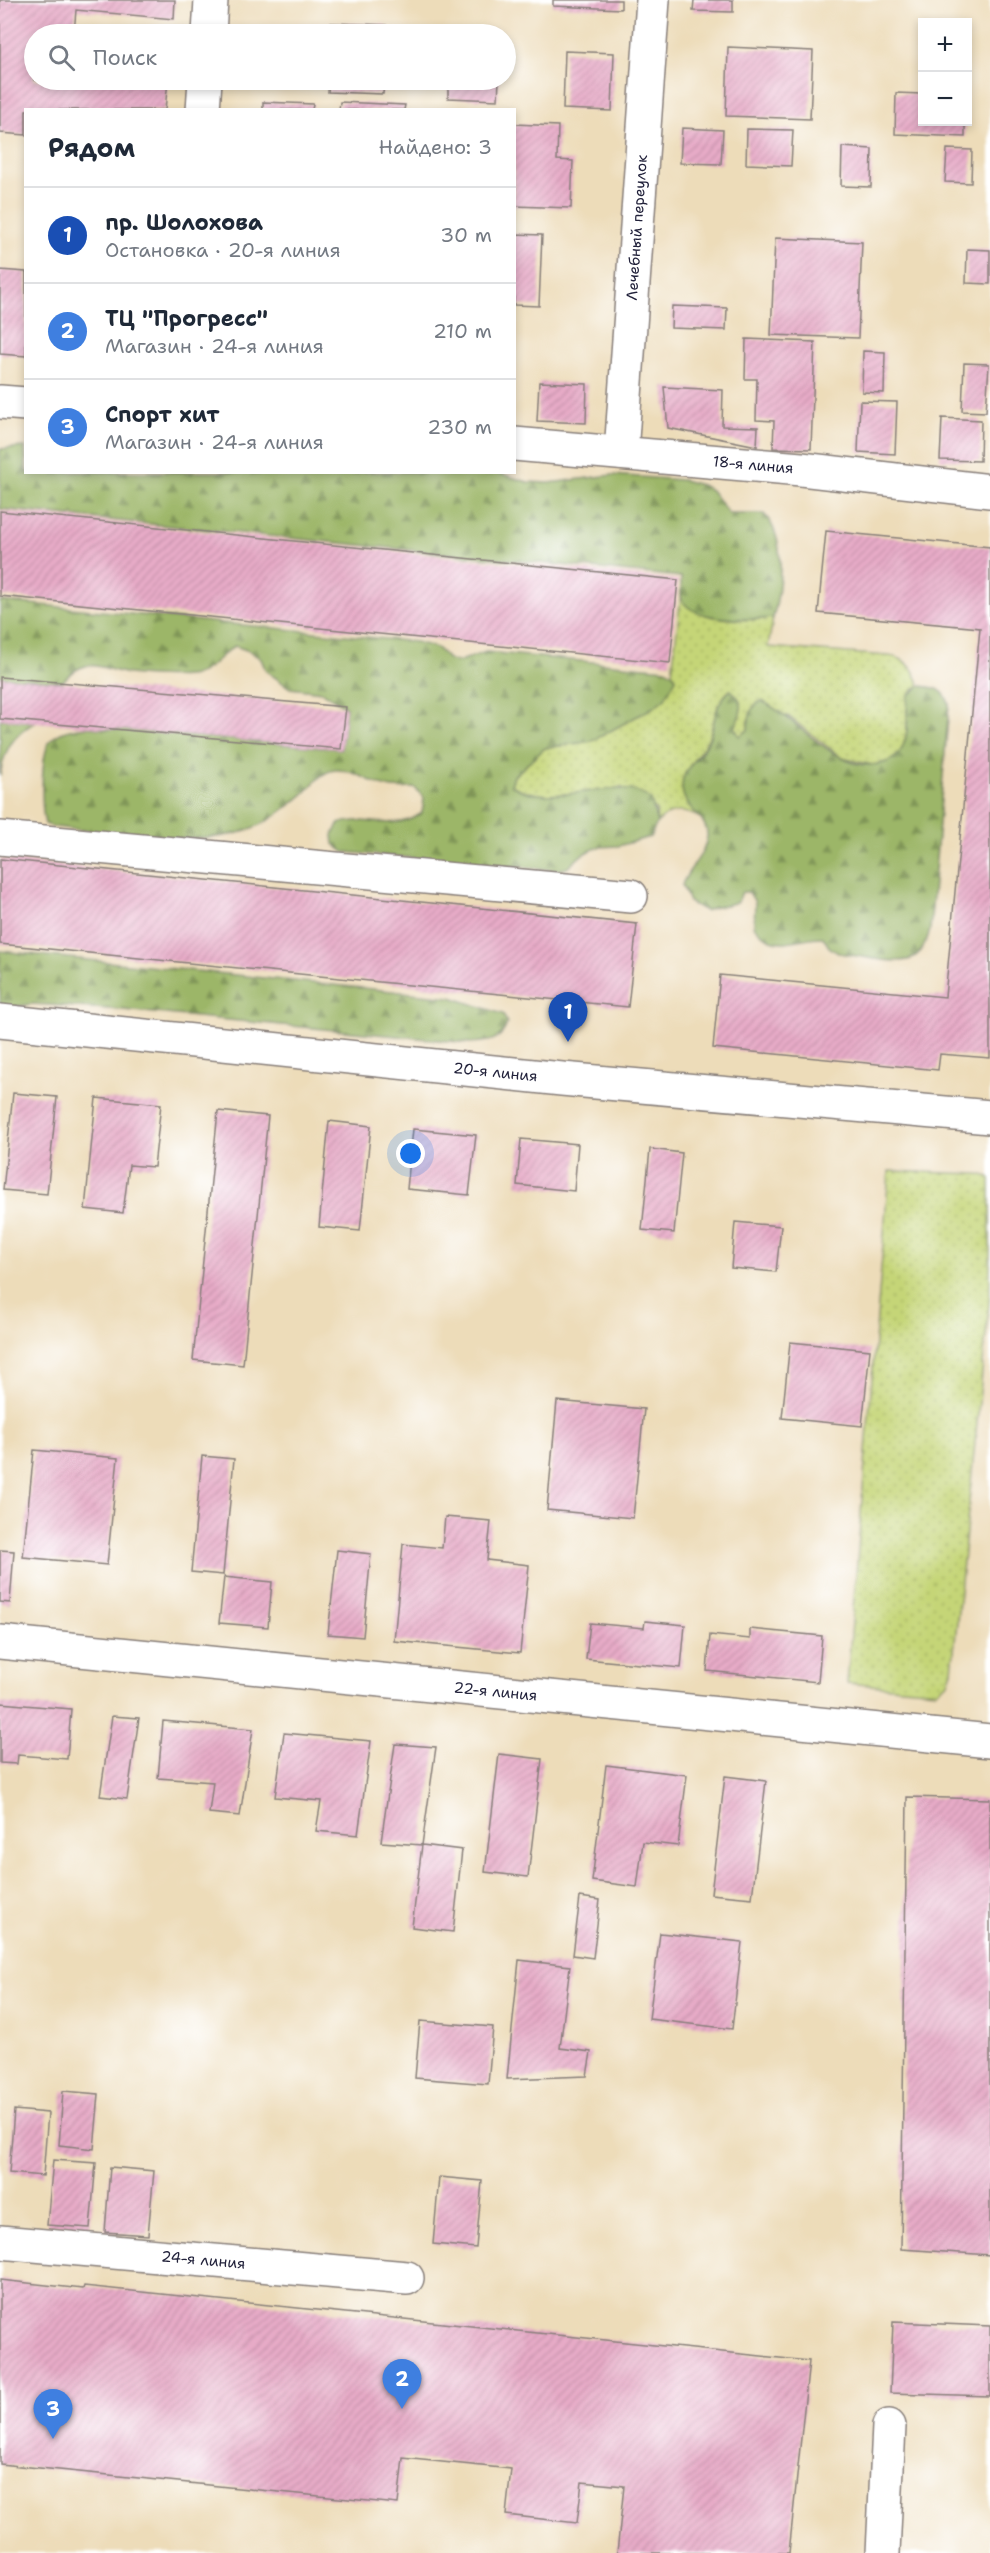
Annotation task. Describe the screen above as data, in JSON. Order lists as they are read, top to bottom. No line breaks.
{"streets":{"street":["Лечебный переулок","18-я линия","20-я линия","22-я линия","24-я линия"]},"crossings":[["Лечебный переулок","18-я линия"]],"page":{"map_buttons":["+","−"],"search":"Поиск","heading":["Рядом","Найдено: 3"],"list":[{"mark":"1","name":"пр. Шолохова","note":"Остановка · 20-я линия","value":"30 m"},{"mark":"2","name":"ТЦ \"Прогресс\"","note":"Магазин · 24-я линия","value":"210 m"},{"mark":"3","name":"Спорт хит","note":"Магазин · 24-я линия","value":"230 m"}],"pins":["1","2","3"]}}
